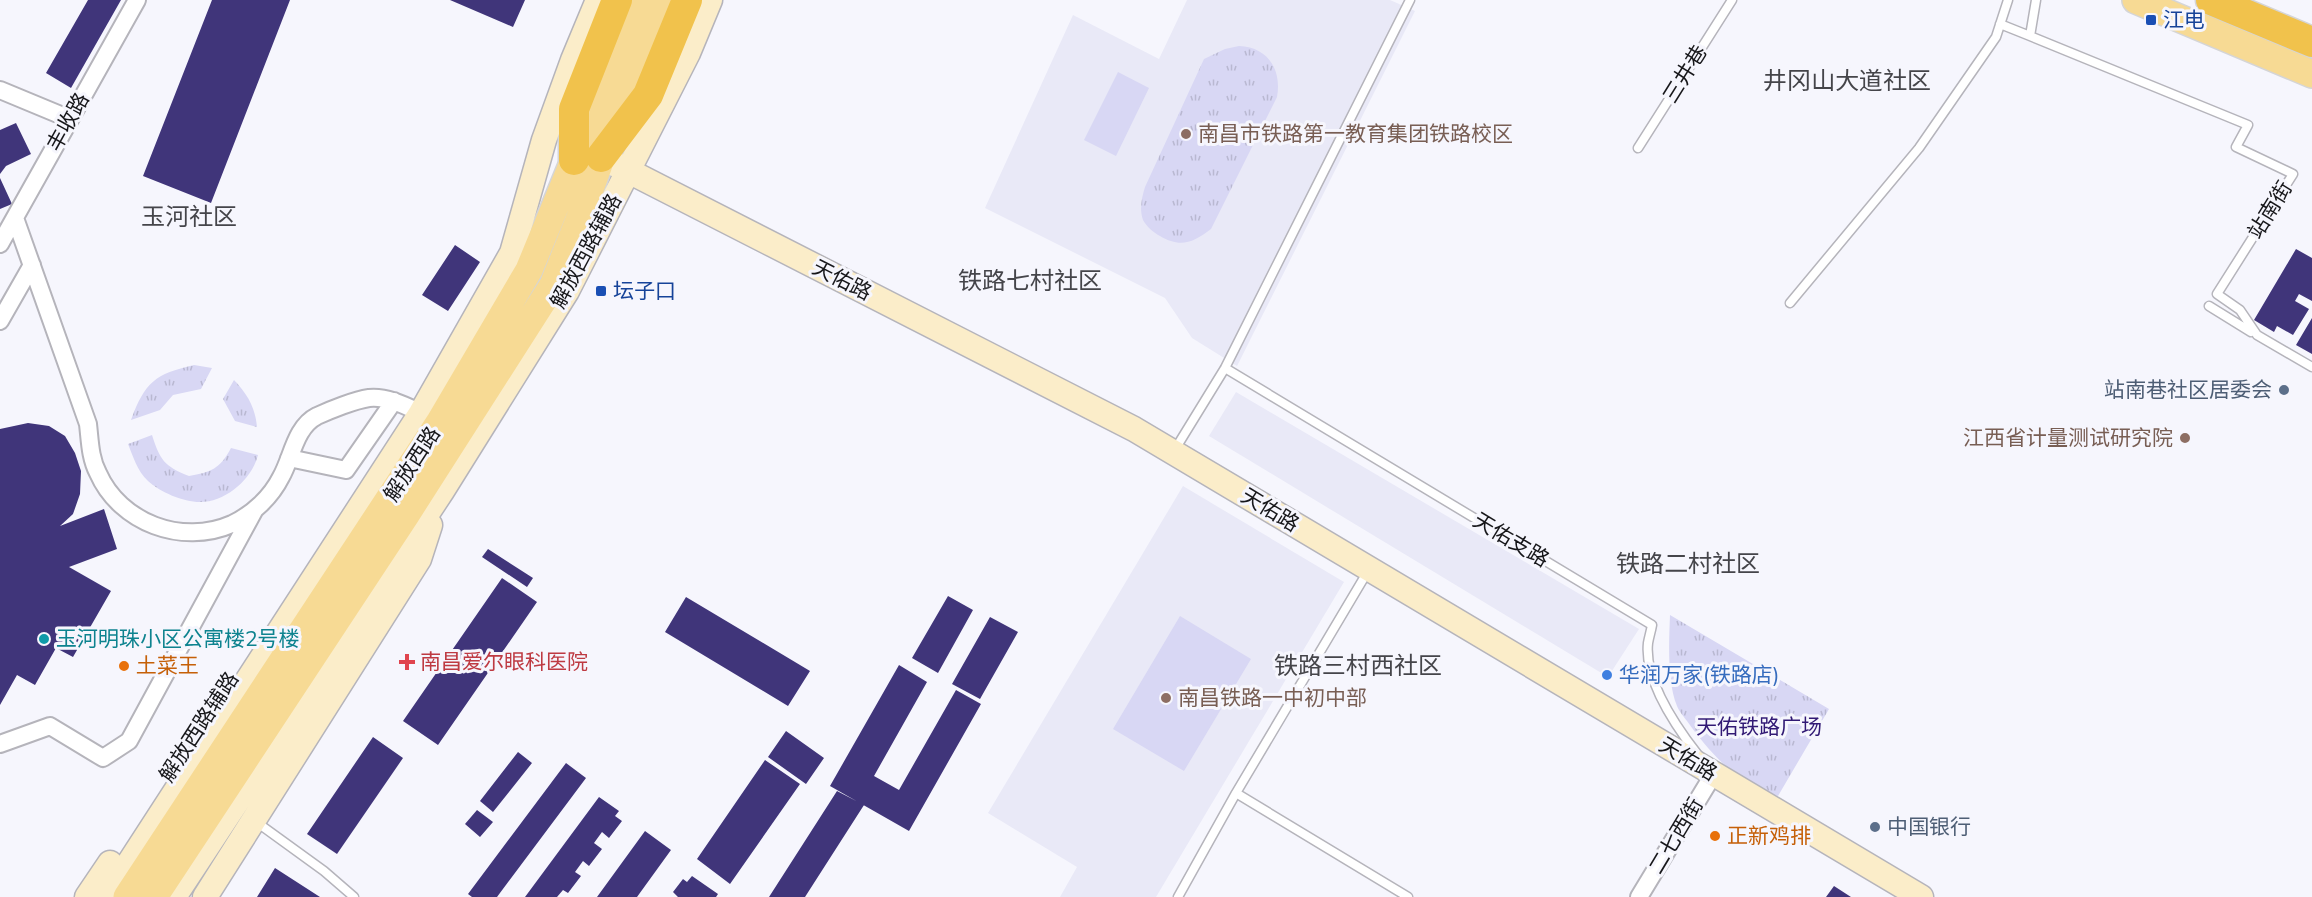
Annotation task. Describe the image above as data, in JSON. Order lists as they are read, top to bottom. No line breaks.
{"streets":{"main road":["解放西路"],"street":["丰收路","解放西路辅路","天佑路","二七西街"],"lane":["三井巷","站南街","天佑支路"]},"crossings":[["解放西路辅路","天佑路"],["天佑路","解放西路"],["天佑路","天佑支路"],["天佑路","二七西街"],["天佑支路","二七西街"]],"districts":["井冈山大道社区","玉河社区","铁路七村社区","铁路二村社区","铁路三村西社区"],"parks":["天佑铁路广场"],"places":{"transit":["江电","坛子口"],"other":["南昌市铁路第一教育集团铁路校区","站南巷社区居委会","江西省计量测试研究院","玉河明珠小区公寓楼2号楼","土菜王","华润万家(铁路店)","南昌铁路一中初中部","中国银行","正新鸡排"],"health":["南昌爱尔眼科医院"]}}
